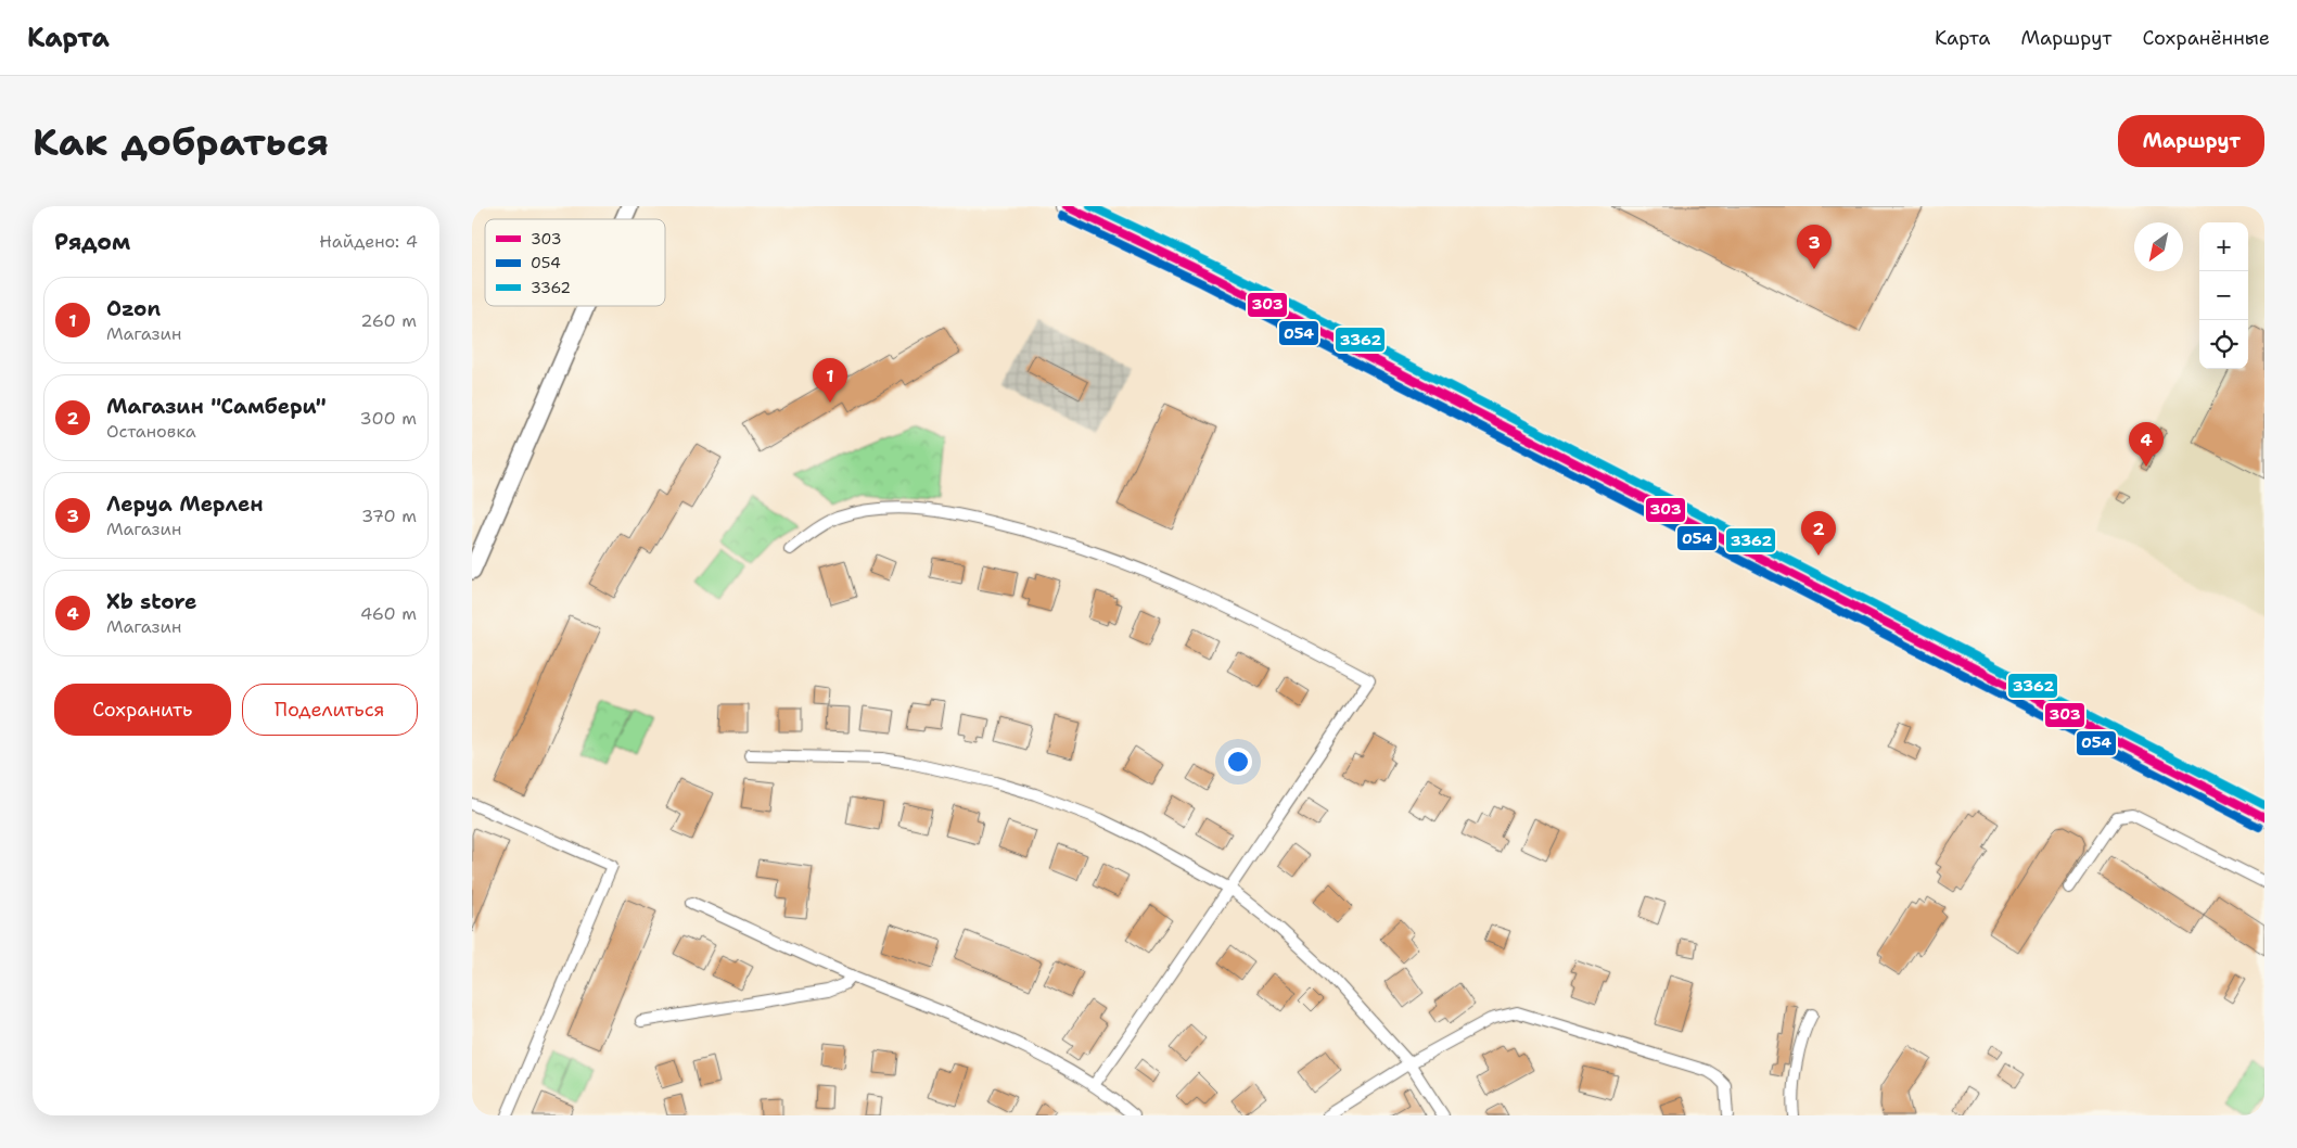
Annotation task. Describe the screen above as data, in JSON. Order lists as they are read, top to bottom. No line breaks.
{"lines":["transit line 303","transit line 3362","transit line 054"],"legend":["303","054","3362"],"north":"bottom left","page":{"header":"Карта","nav":["Карта","Маршрут","Сохранённые"],"buttons":["Маршрут",["Сохранить","Поделиться"]],"title":"Как добраться","heading":["Рядом","Найдено: 4"],"map_buttons":["+","−"],"pins":["3","1","4","2"],"list":[{"mark":"1","name":"Ozon","note":"Магазин","value":"260 m"},{"mark":"2","name":"Магазин \"Самбери\"","note":"Остановка","value":"300 m"},{"mark":"3","name":"Леруа Мерлен","note":"Магазин","value":"370 m"},{"mark":"4","name":"Xb store","note":"Магазин","value":"460 m"}]}}
